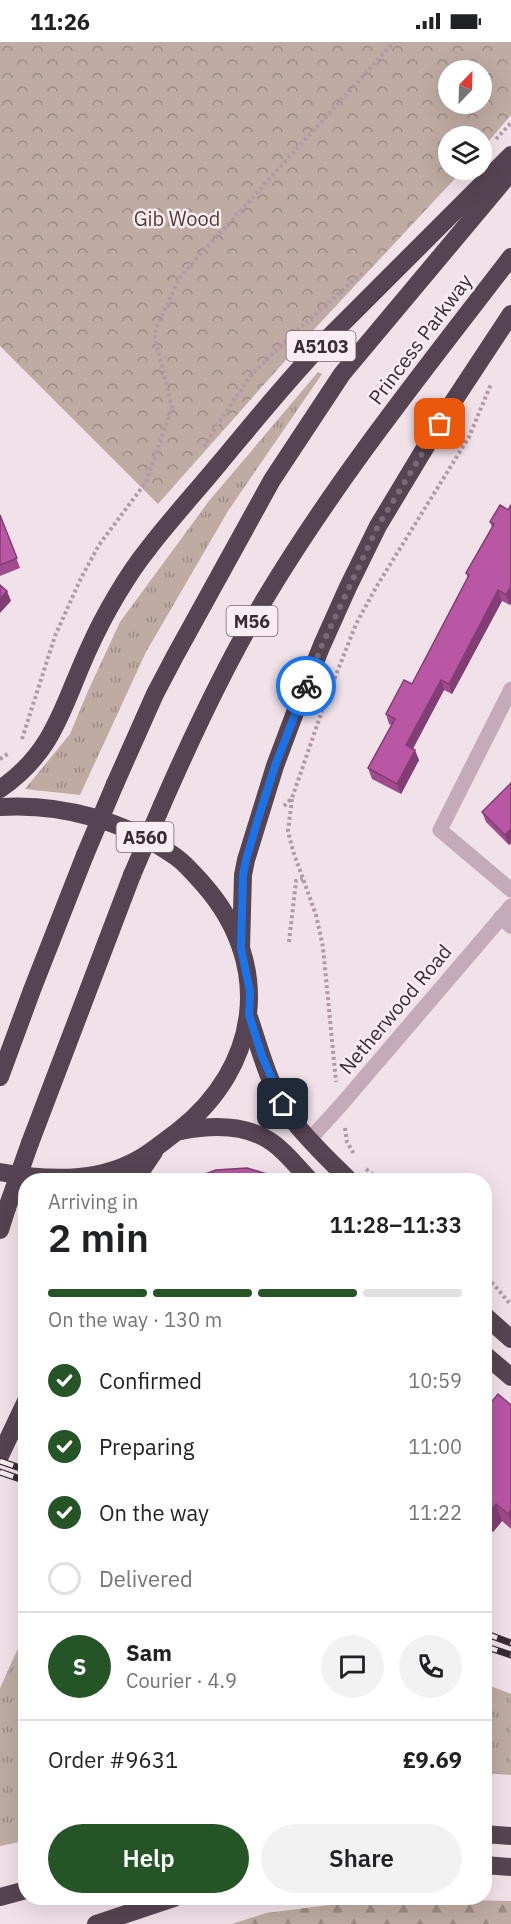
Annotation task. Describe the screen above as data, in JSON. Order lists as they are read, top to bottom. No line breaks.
{"streets":{"highway":["Princess Parkway","A5103","M56","A560"],"street":["Netherwood Road"]},"crossings":[["A560","Netherwood Road"]],"parks":["Gib Wood"],"north":"top right","page":{"status":"11:26","heading":["2 min","Arriving in","11:28–11:33"],"panel":["Sam","Courier · 4.9","Order #9631","£9.69"],"bar":"On the way · 130 m","list":[["Confirmed","10:59"],["Preparing","11:00"],["On the way","11:22"],"Delivered"],"round":"S","buttons":["Help","Share"]}}
